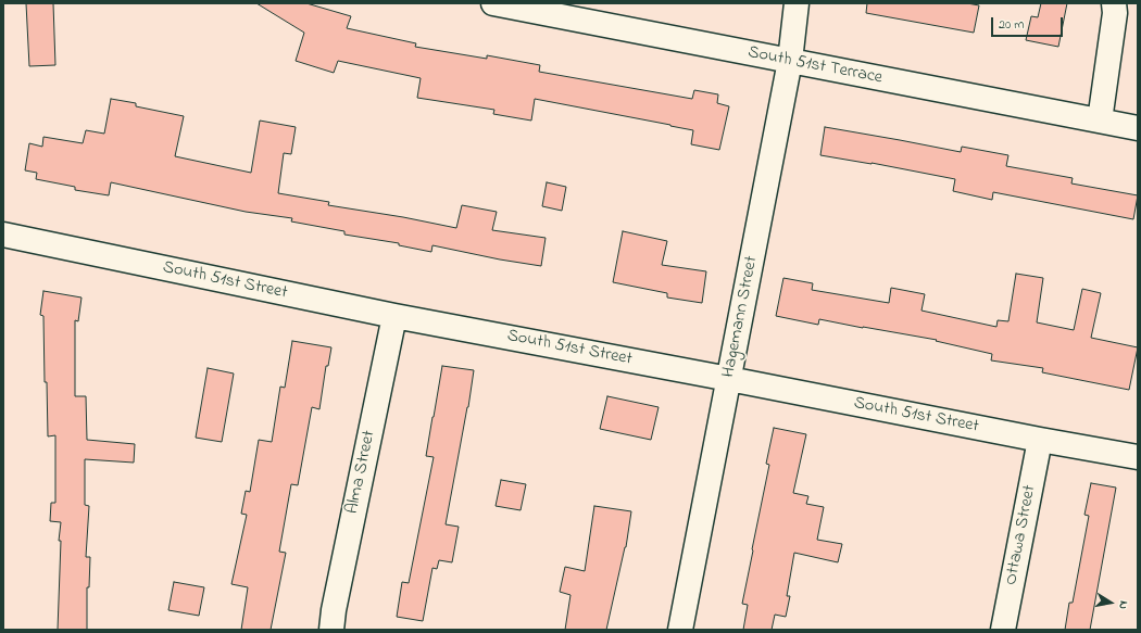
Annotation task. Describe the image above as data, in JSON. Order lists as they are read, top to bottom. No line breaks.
{"streets":{"street":["South 51st Terrace","South 51st Street","Hagemann Street","Alma Street","Ottawa Street"]},"crossings":[["South 51st Terrace","Hagemann Street"],["South 51st Street","Hagemann Street"],["South 51st Street","Alma Street"],["South 51st Street","Ottawa Street"]],"scale_bar":"20 m","north":"right"}
